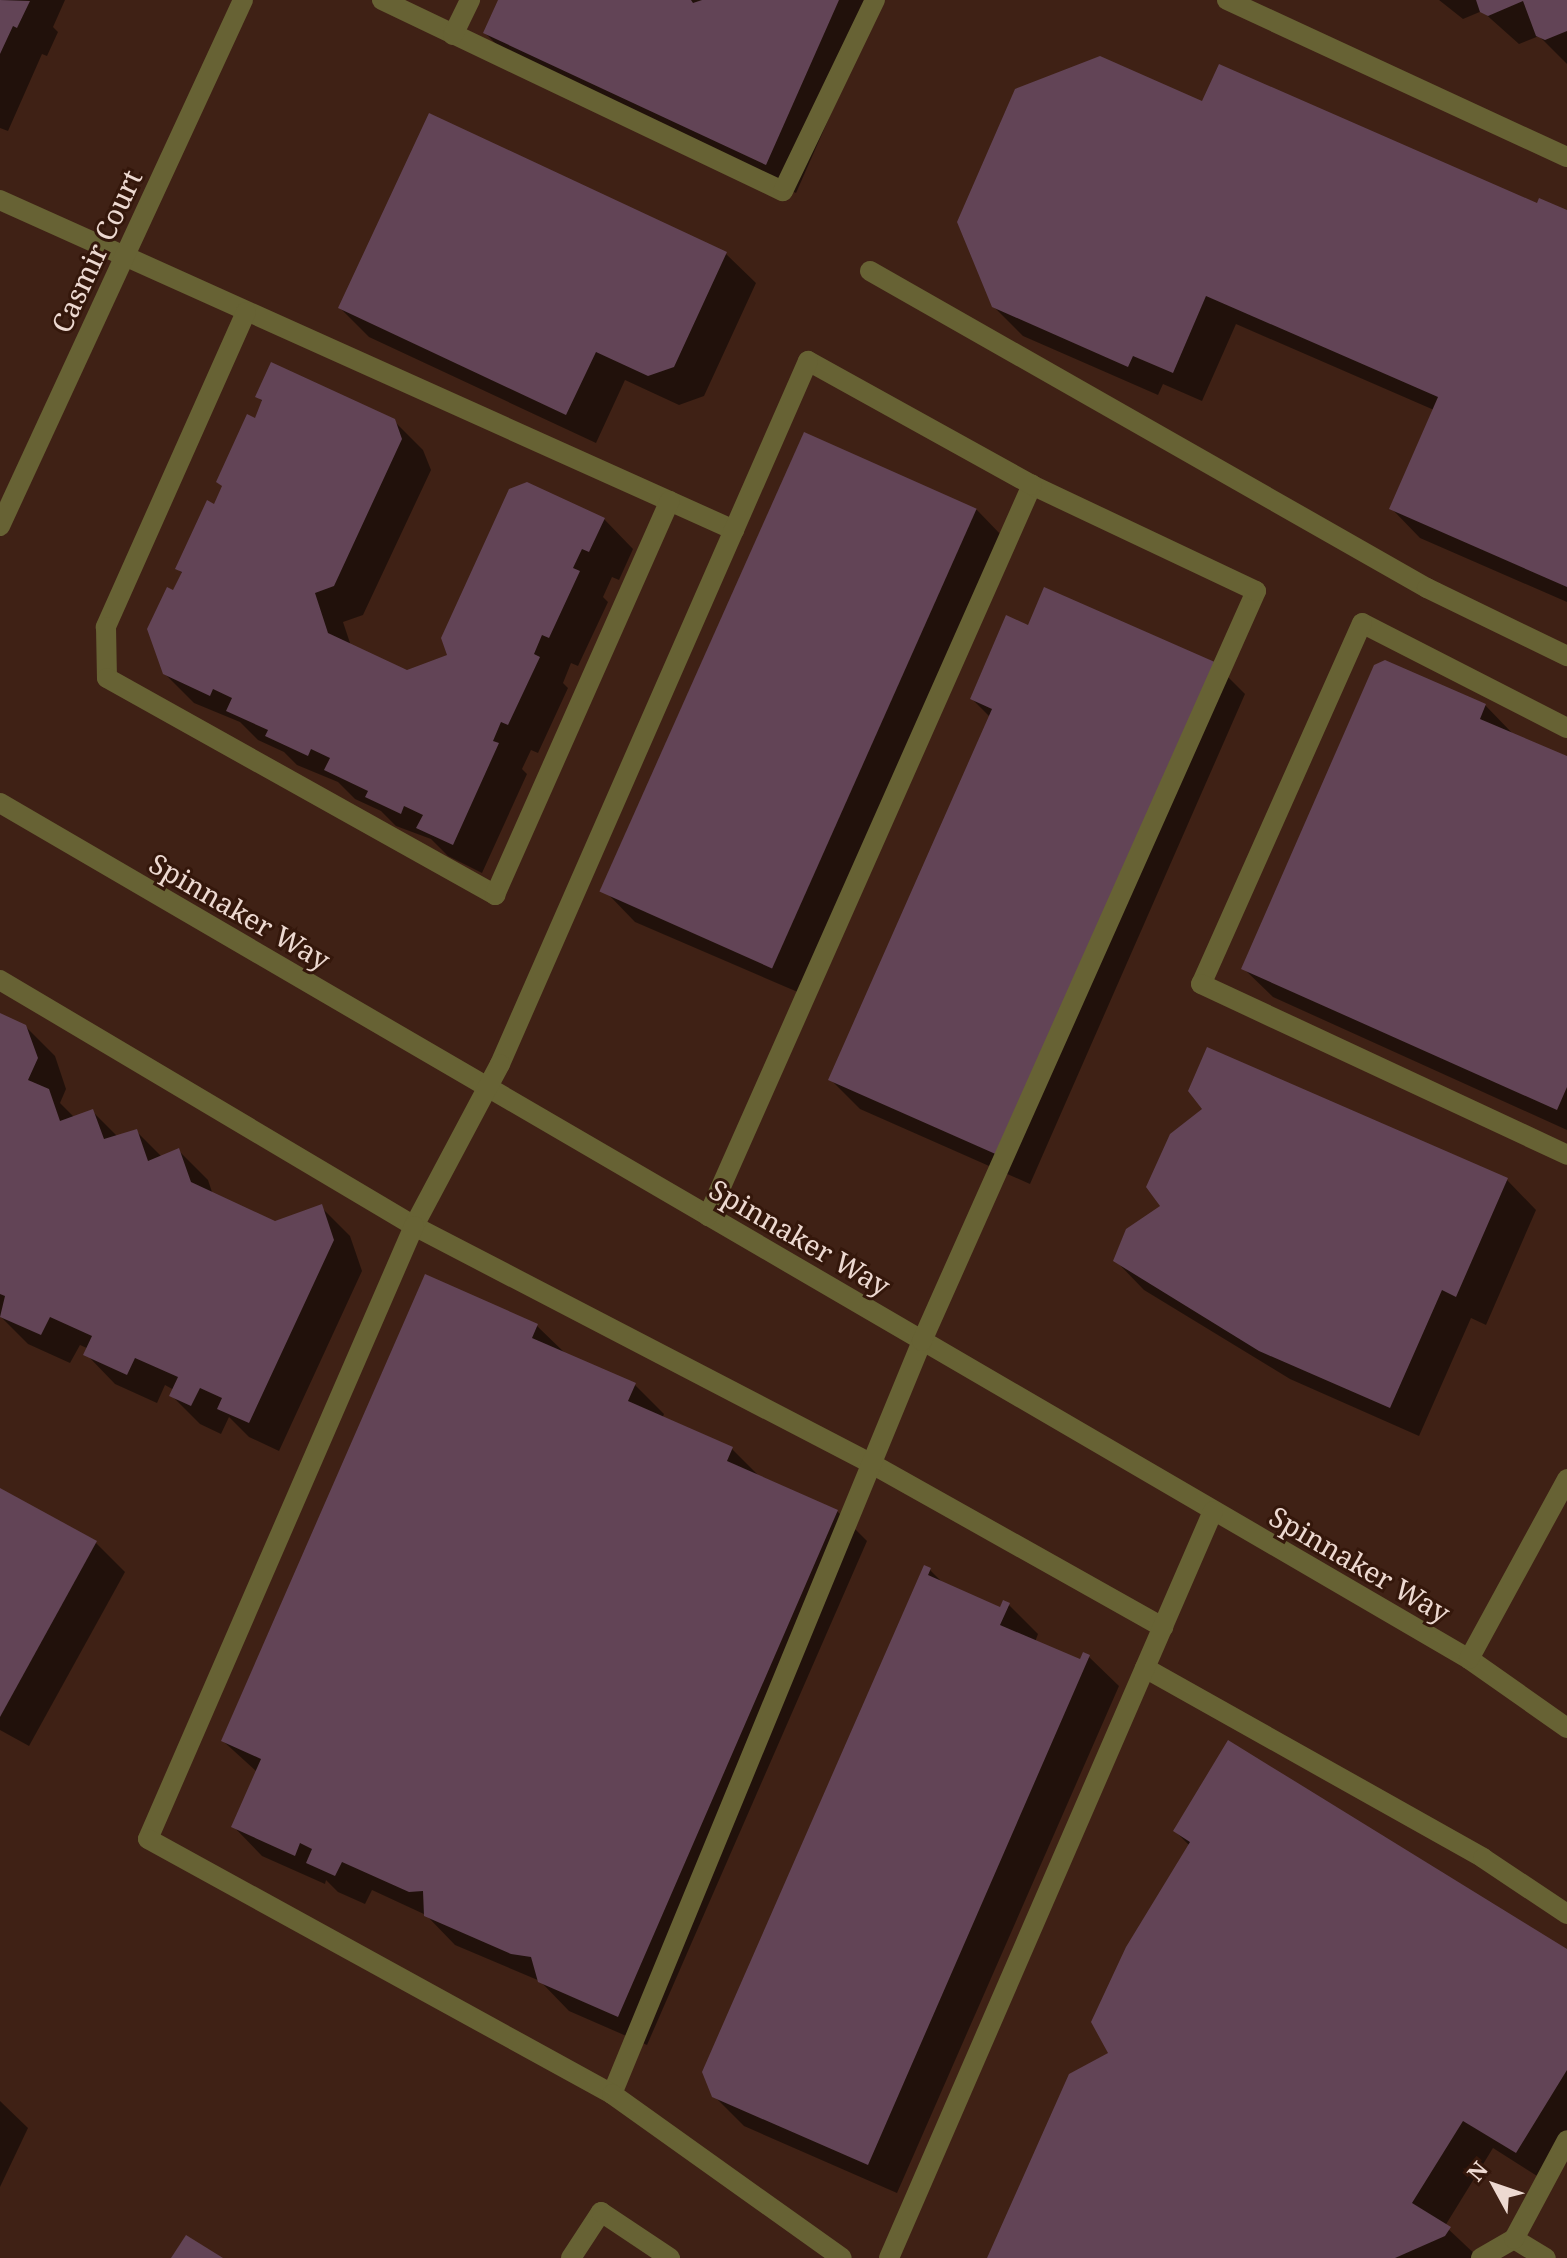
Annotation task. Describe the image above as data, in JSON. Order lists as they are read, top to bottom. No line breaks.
{"streets":{"street":["Casmir Court","Spinnaker Way"]},"north":"top left"}
